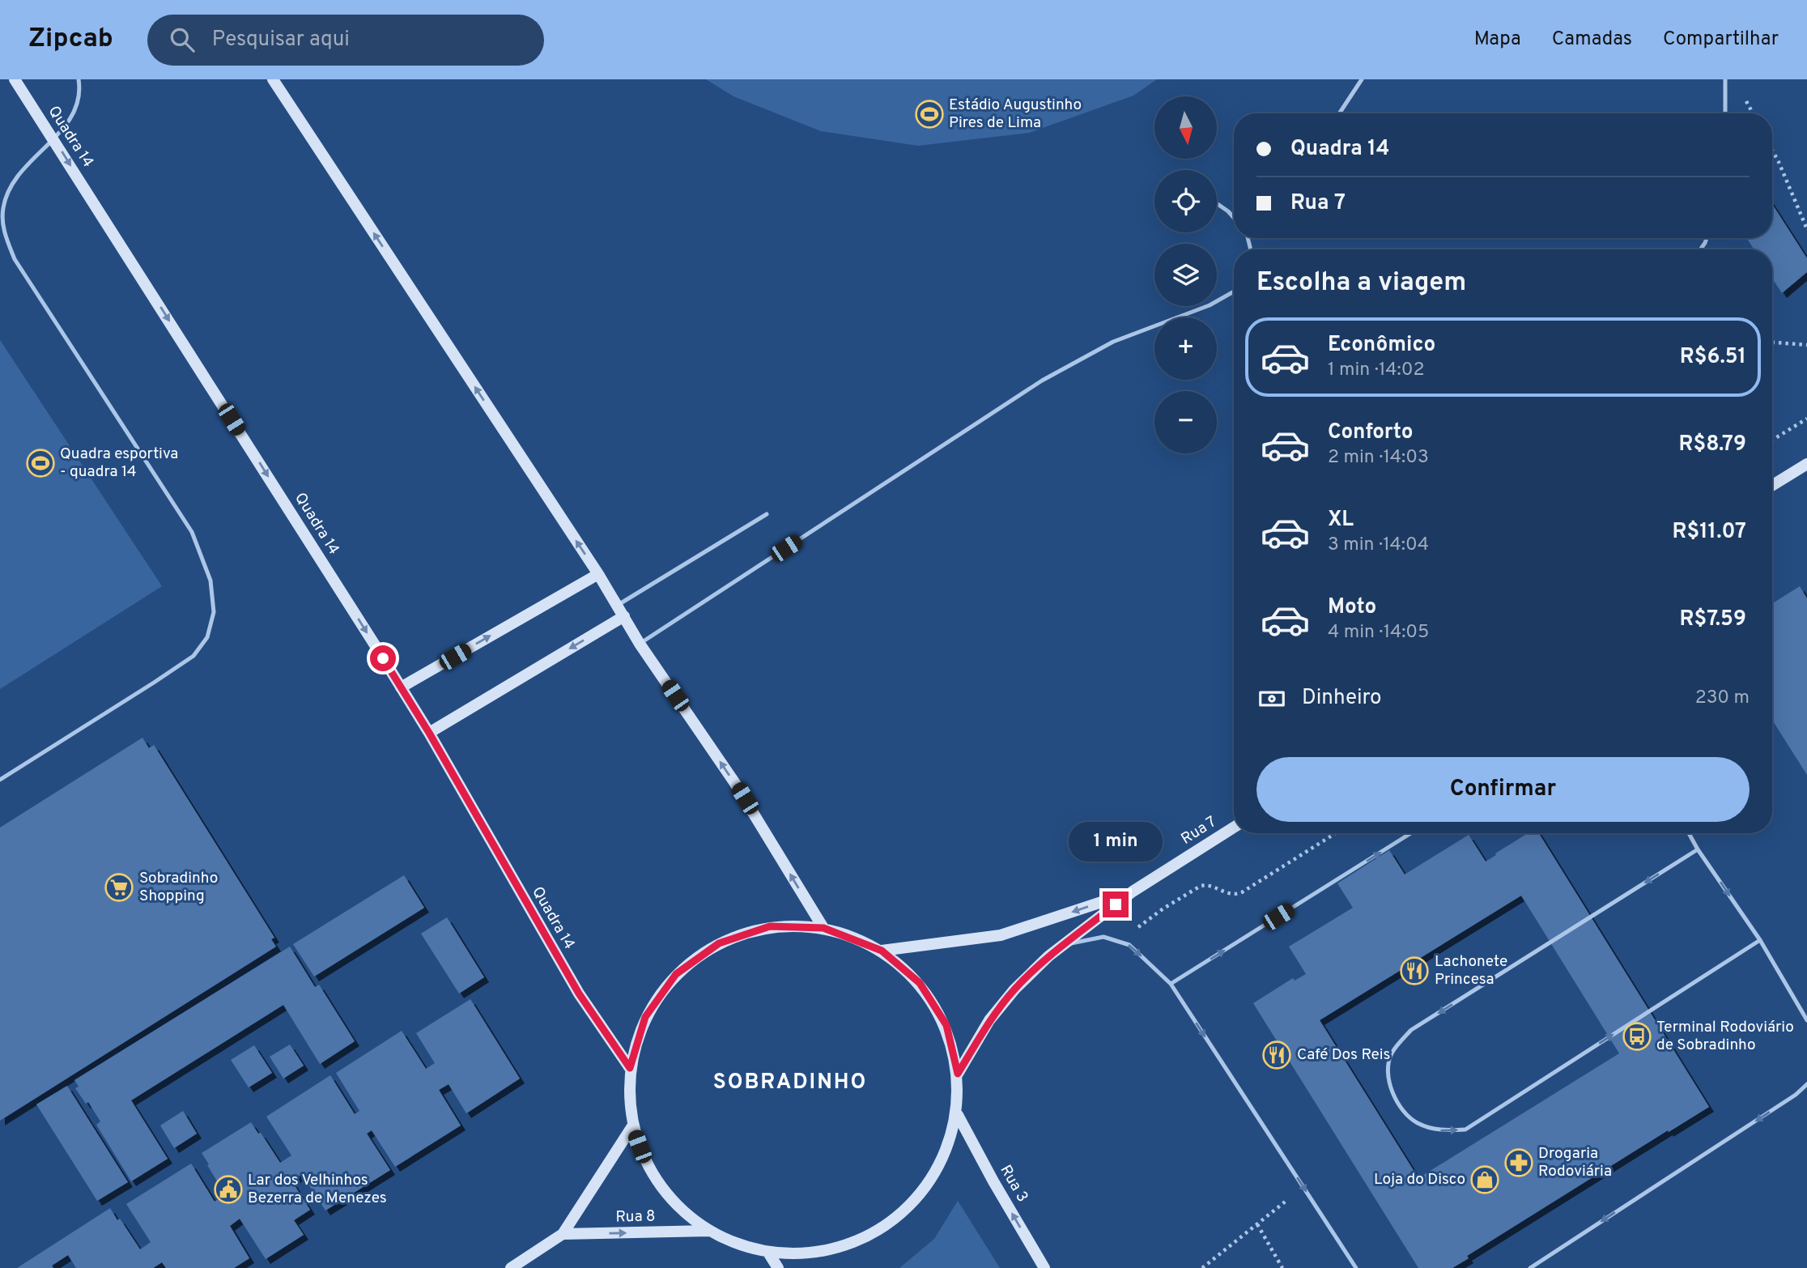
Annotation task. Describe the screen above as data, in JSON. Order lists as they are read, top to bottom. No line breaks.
{"streets":{"main road":["Quadra 14","Rua 7","Rua 3","Rua 8"]},"one_way":["Quadra 14","Rua 3","Rua 8"],"districts":["SOBRADINHO"],"places":{"sports":["Estádio Augustinho Pires de Lima","Quadra esportiva - quadra 14"],"supermarket":["Sobradinho Shopping"],"restaurant":["Lachonete Princesa","Café Dos Reis"],"bus stop":["Terminal Rodoviário de Sobradinho"],"pharmacy":["Drogaria Rodoviária"],"shop":["Loja do Disco"],"public building":["Lar dos Velhinhos Bezerra de Menezes"]},"north":"bottom","page":{"header":"Zipcab","search":"Pesquisar aqui","nav":["Mapa","Camadas","Compartilhar"],"map_buttons":["+","−"],"banner":["Quadra 14","Rua 7"],"heading":"Escolha a viagem","list":[{"name":"Econômico","note":"1 min · 14:02","value":"R$6.51"},{"name":"Conforto","note":"2 min · 14:03","value":"R$8.79"},{"name":"XL","note":"3 min · 14:04","value":"R$11.07"},{"name":"Moto","note":"4 min · 14:05","value":"R$7.59"}],"pay":["Dinheiro","230 m"],"buttons":"Confirmar","bubble":"1 min"}}
